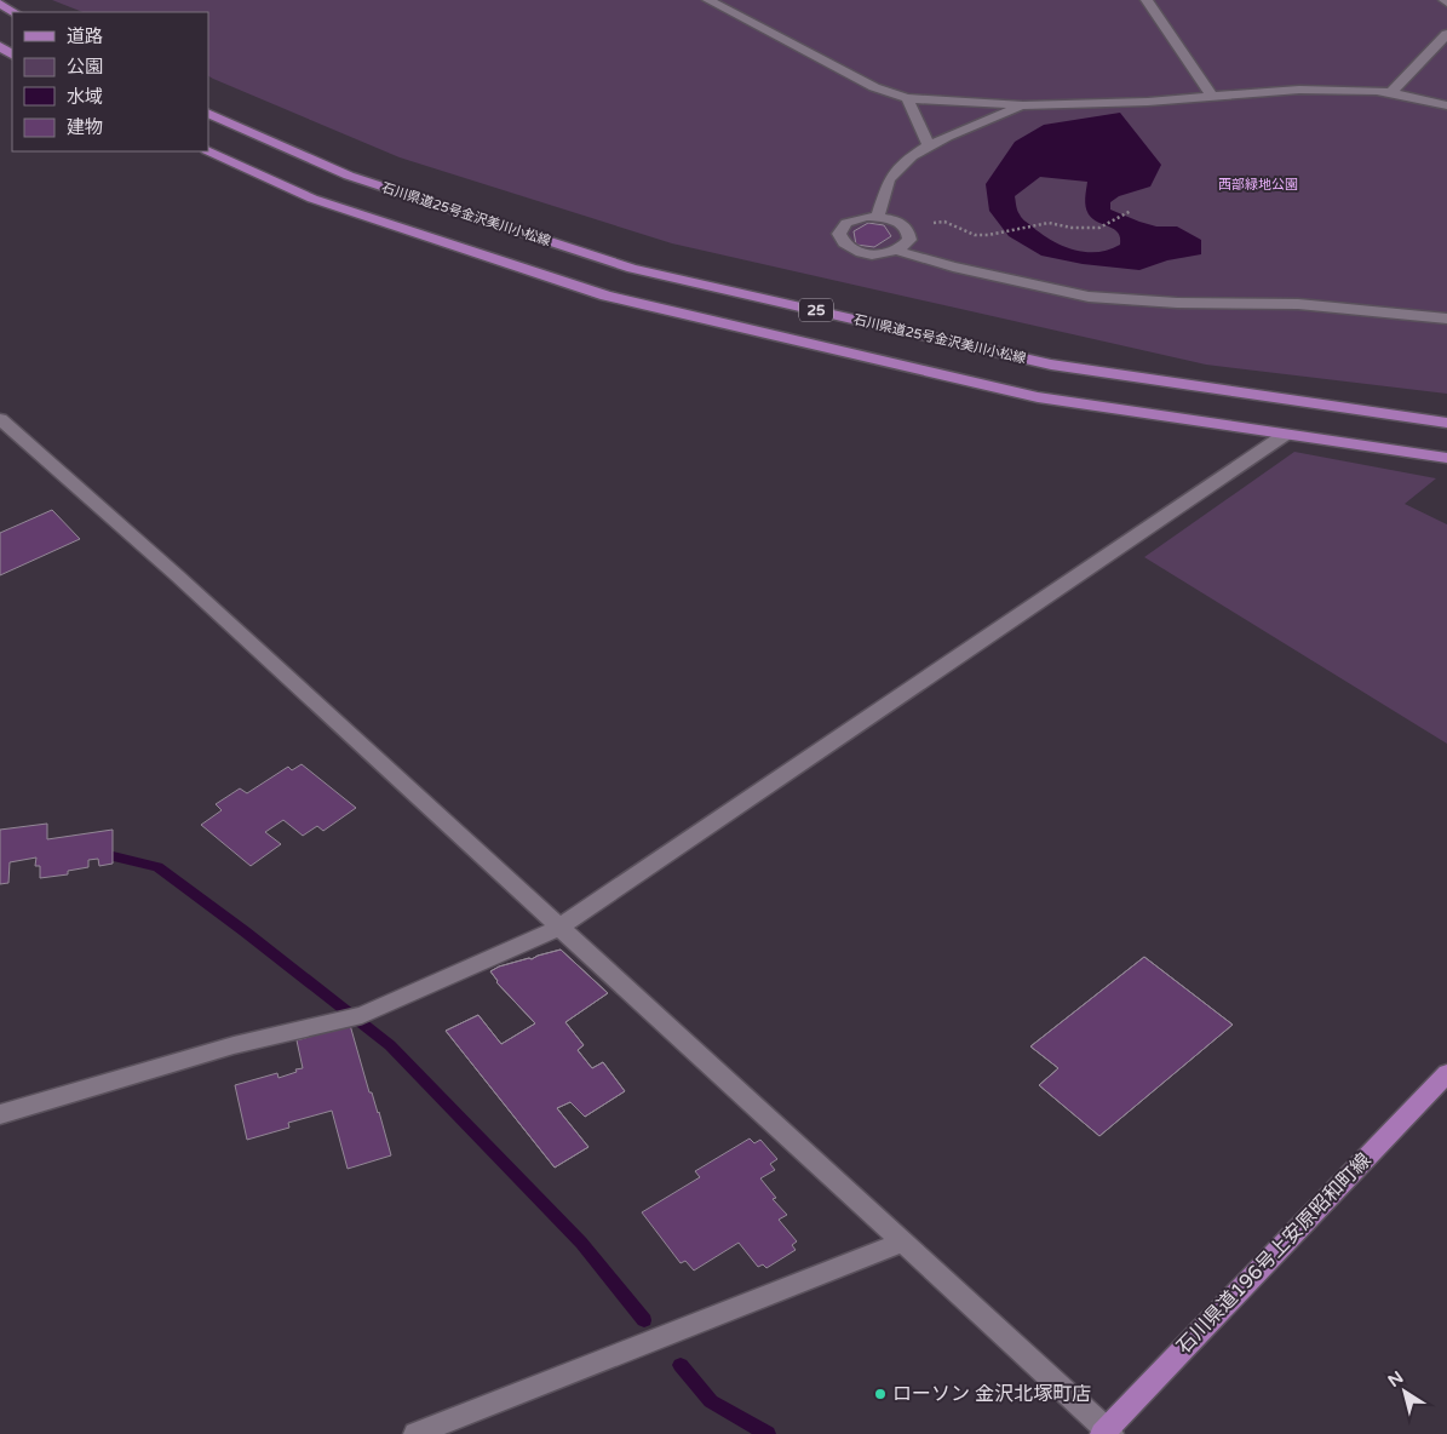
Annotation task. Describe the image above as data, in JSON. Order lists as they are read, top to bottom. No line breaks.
{"streets":{"main road":["石川県道25号金沢美川小松線","25","石川県道196号上安原昭和町線"]},"parks":["西部緑地公園"],"places":["ローソン 金沢北塚町店"],"legend":["道路","公園","水域","建物"],"north":"top left"}
